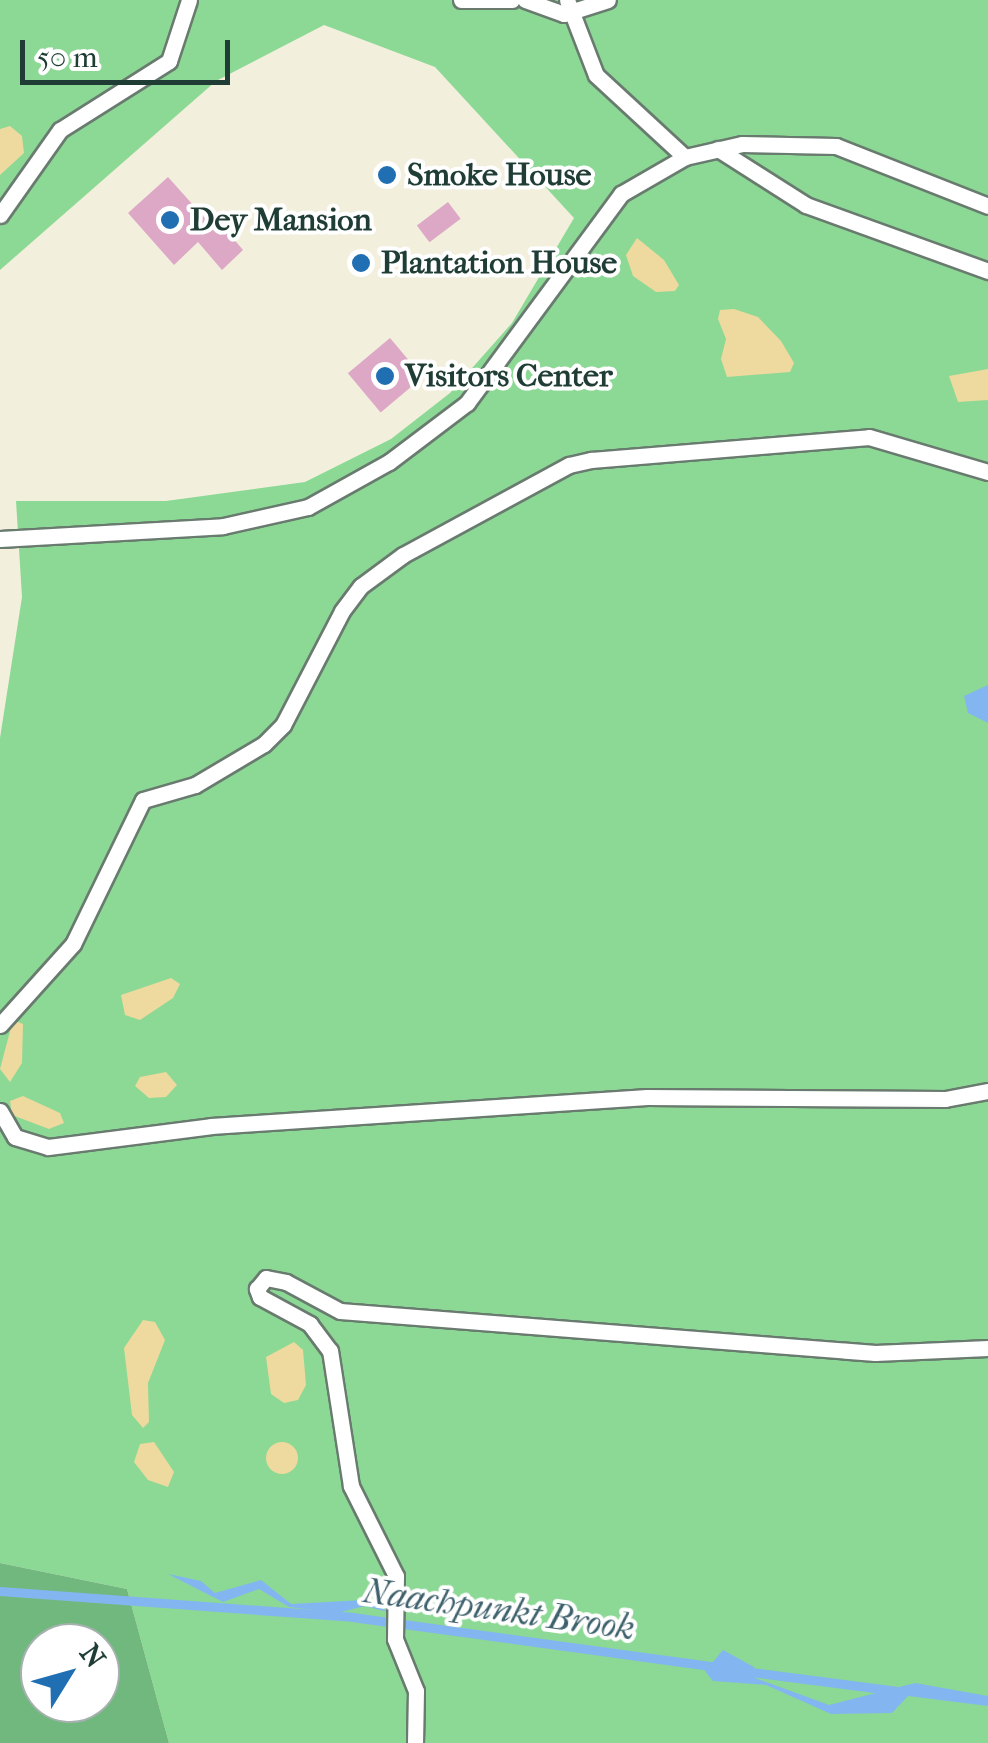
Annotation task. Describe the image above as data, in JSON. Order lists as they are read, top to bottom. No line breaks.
{"water":["Naachpunkt Brook"],"places":["Smoke House","Dey Mansion","Plantation House","Visitors Center"],"scale_bar":"50 m","north":"top right"}
